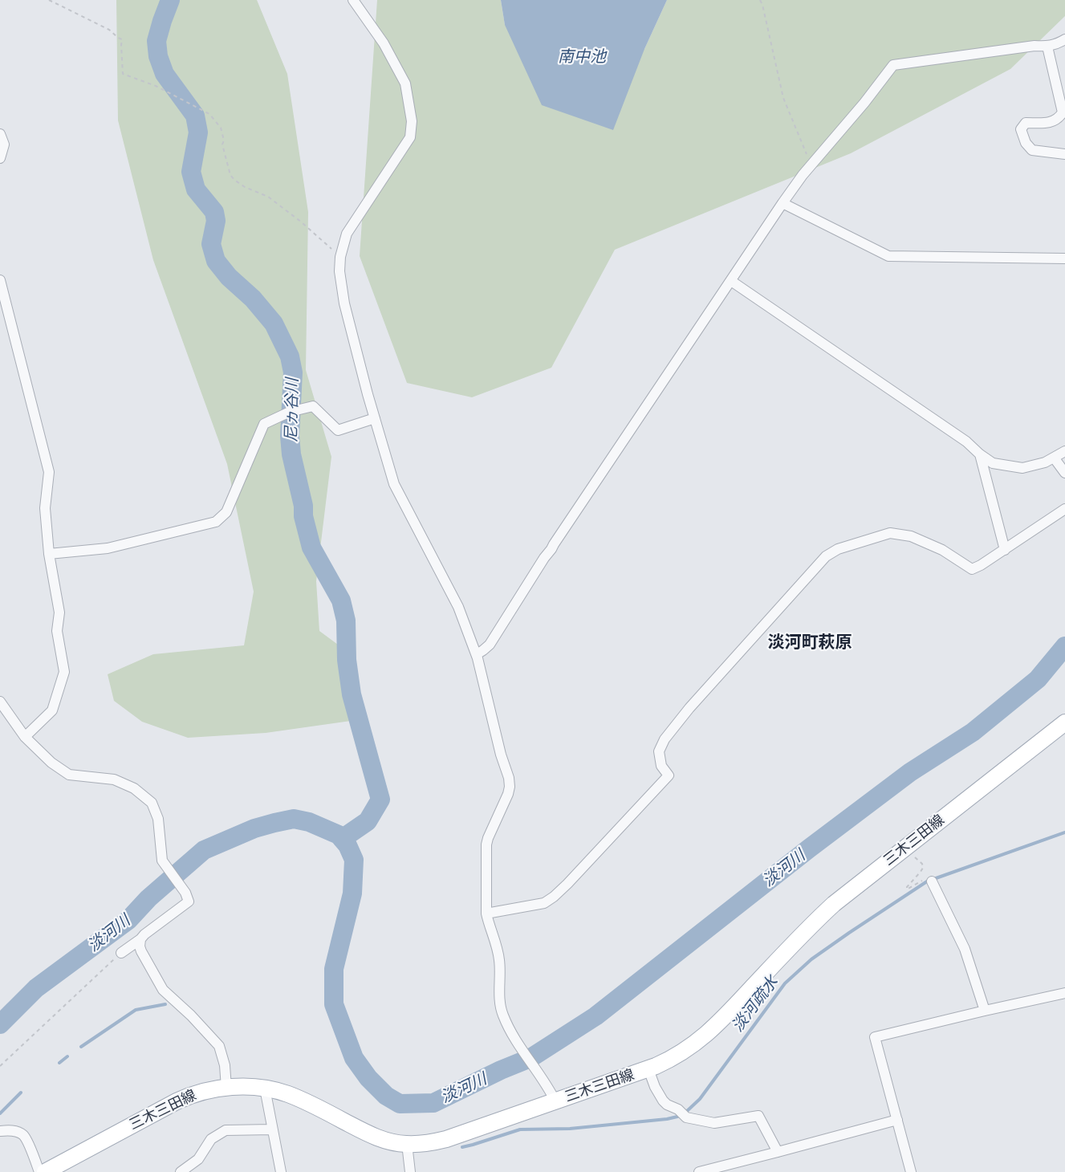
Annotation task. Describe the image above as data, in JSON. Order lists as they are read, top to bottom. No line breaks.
{"streets":{"main road":["三木三田線"]},"districts":["淡河町萩原"],"water":["南中池","尼ヵ谷川","淡河川","淡河疏水"]}
